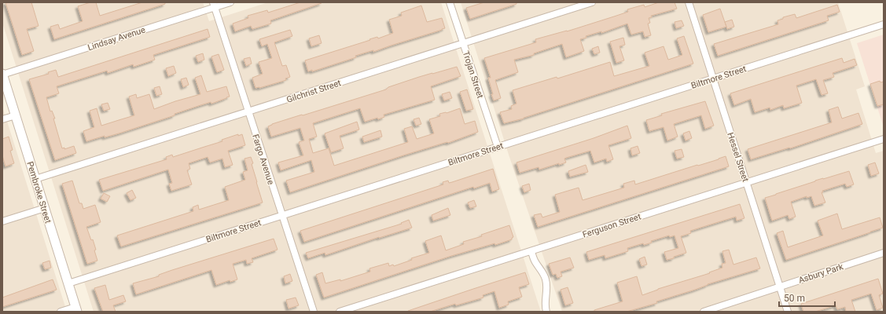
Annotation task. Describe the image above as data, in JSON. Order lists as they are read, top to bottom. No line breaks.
{"streets":{"street":["Lindsay Avenue","Trojan Street","Biltmore Street","Gilchrist Street","Hessel Street","Fargo Avenue","Pembroke Street","Ferguson Street","Asbury Park"]},"crossings":[["Lindsay Avenue","Fargo Avenue"],["Lindsay Avenue","Pembroke Street"],["Trojan Street","Biltmore Street"],["Trojan Street","Gilchrist Street"],["Biltmore Street","Hessel Street"],["Biltmore Street","Fargo Avenue"],["Biltmore Street","Pembroke Street"],["Gilchrist Street","Fargo Avenue"],["Gilchrist Street","Pembroke Street"],["Hessel Street","Ferguson Street"],["Hessel Street","Asbury Park"]],"scale_bar":"50 m"}
